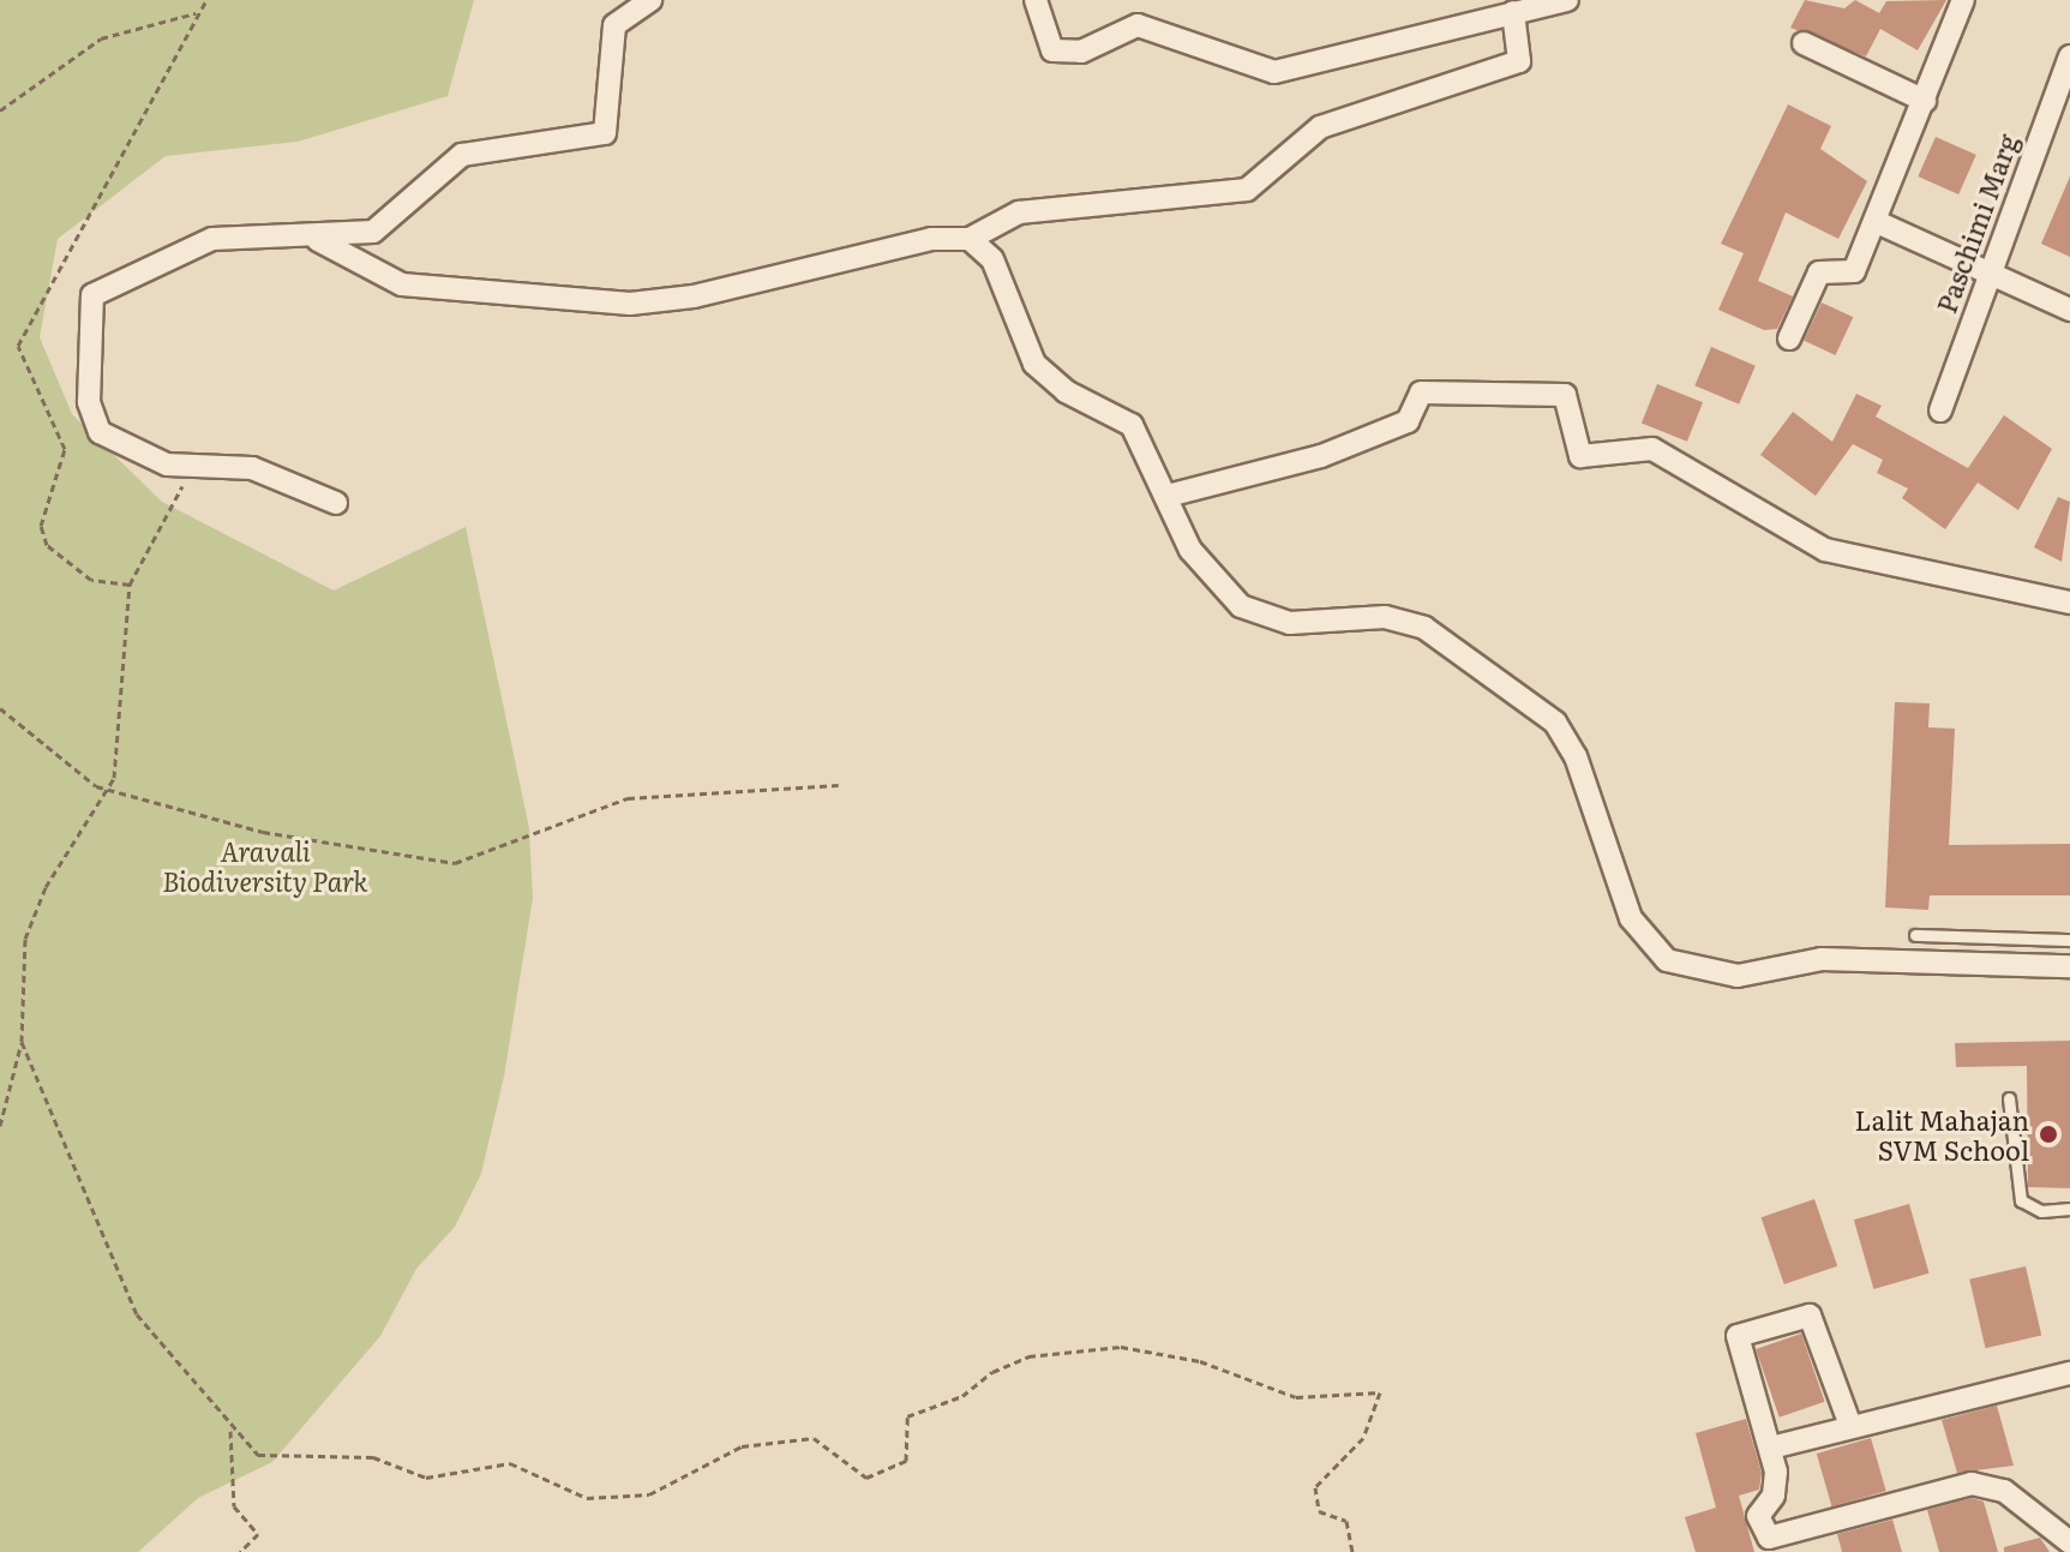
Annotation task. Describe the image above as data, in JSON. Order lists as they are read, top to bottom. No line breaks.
{"streets":{"street":["Paschimi Marg"]},"parks":["Aravali Biodiversity Park"],"places":["Lalit Mahajan SVM School"]}
